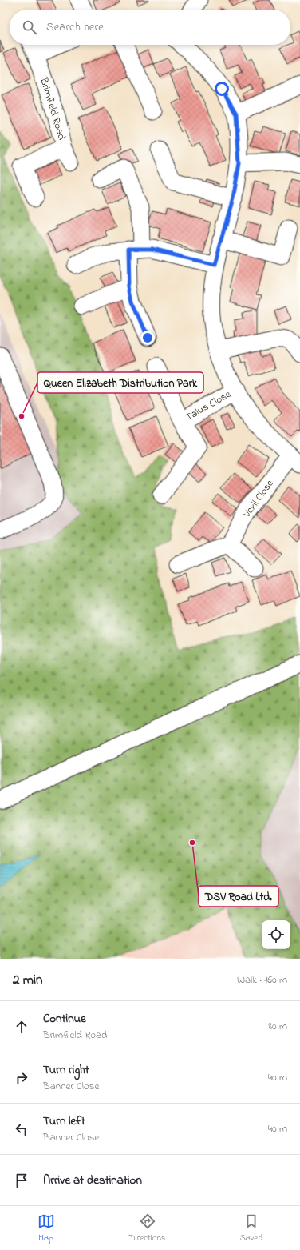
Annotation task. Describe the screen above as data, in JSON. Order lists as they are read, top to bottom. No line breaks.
{"streets":{"street":["Brimfield Road","Talus Close","Vexil Close"]},"places":["Queen Elizabeth Distribution Park","DSV Road Ltd."],"page":{"search":"Search here","heading":["2 min","Walk · 160 m"],"list":[["Continue","Brimfield Road","80 m"],["Turn right","Banner Close","40 m"],["Turn left","Banner Close","40 m"],"Arrive at destination"],"nav":["Map","Directions","Saved"]}}
